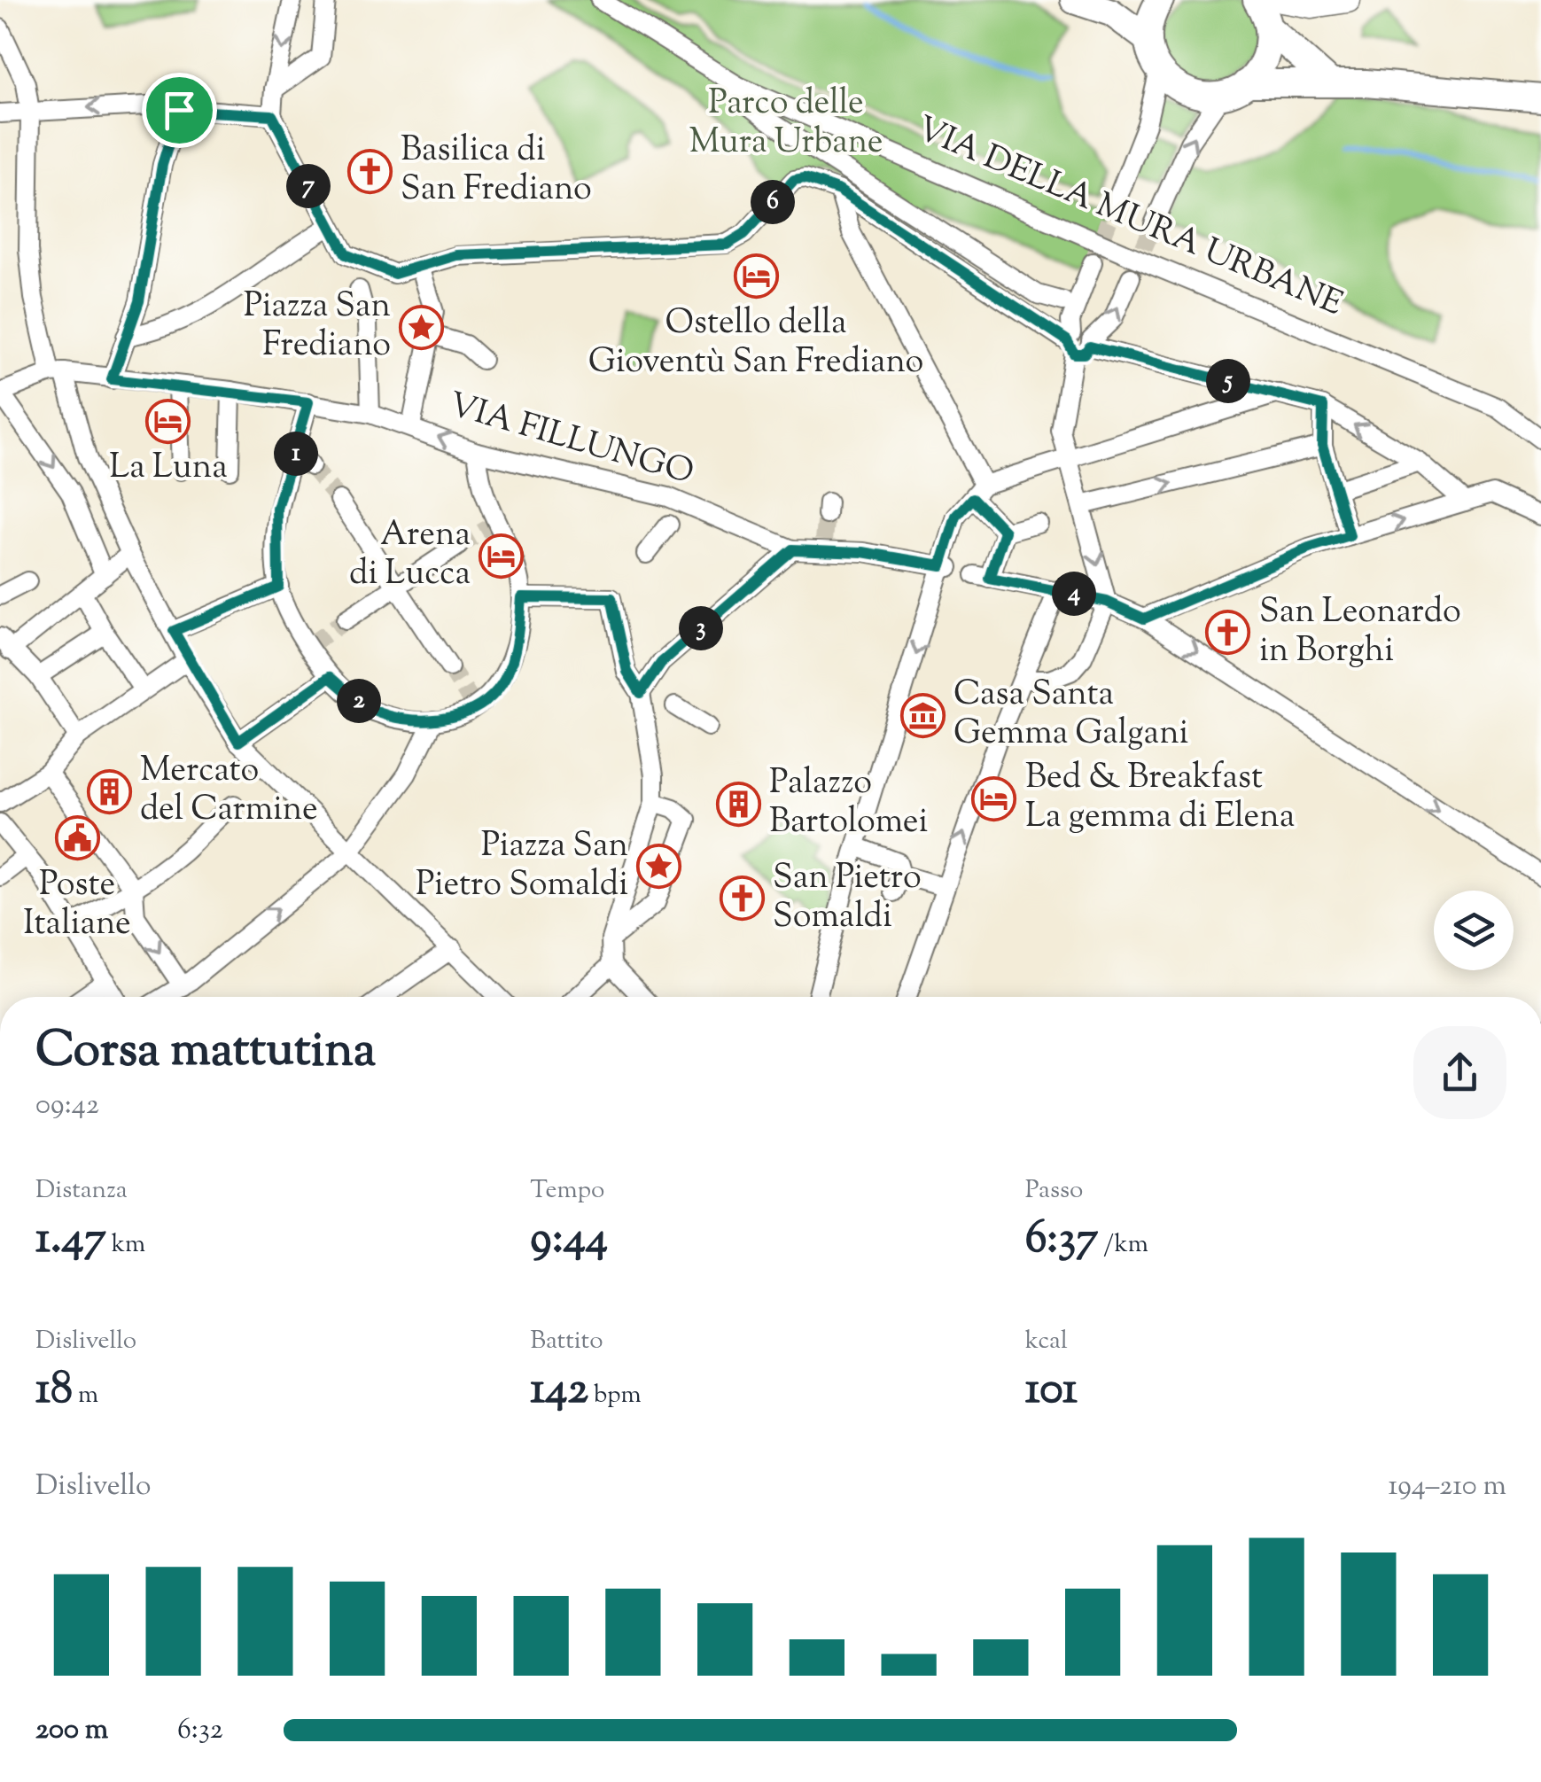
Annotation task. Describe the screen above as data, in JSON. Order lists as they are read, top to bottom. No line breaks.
{"streets":{"street":["VIA DELLA MURA URBANE","VIA FILLUNGO"]},"parks":["Parco delle Mura Urbane"],"places":{"church":["Basilica di San Frediano","San Leonardo in Borghi","San Pietro Somaldi"],"hotel":["Ostello della Gioventù San Frediano","La Luna","Arena di Lucca","Bed & Breakfast La gemma di Elena"],"place":["Piazza San Frediano","Piazza San Pietro Somaldi"],"museum":["Casa Santa Gemma Galgani"],"building":["Mercato del Carmine","Palazzo Bartolomei"],"public building":["Poste Italiane"]},"page":{"pins":["7","6","5","1","4","3","2"],"heading":["Corsa mattutina","09:42"],"stats":[["Distanza","1.47 km"],["Tempo","9:44"],["Passo","6:37 /km"],["Dislivello","18 m"],["Battito","142 bpm"],["kcal","101"]],"chart":["Dislivello","194–210 m"],"list":[{"name":"200 m","note":"6:32"}]}}
